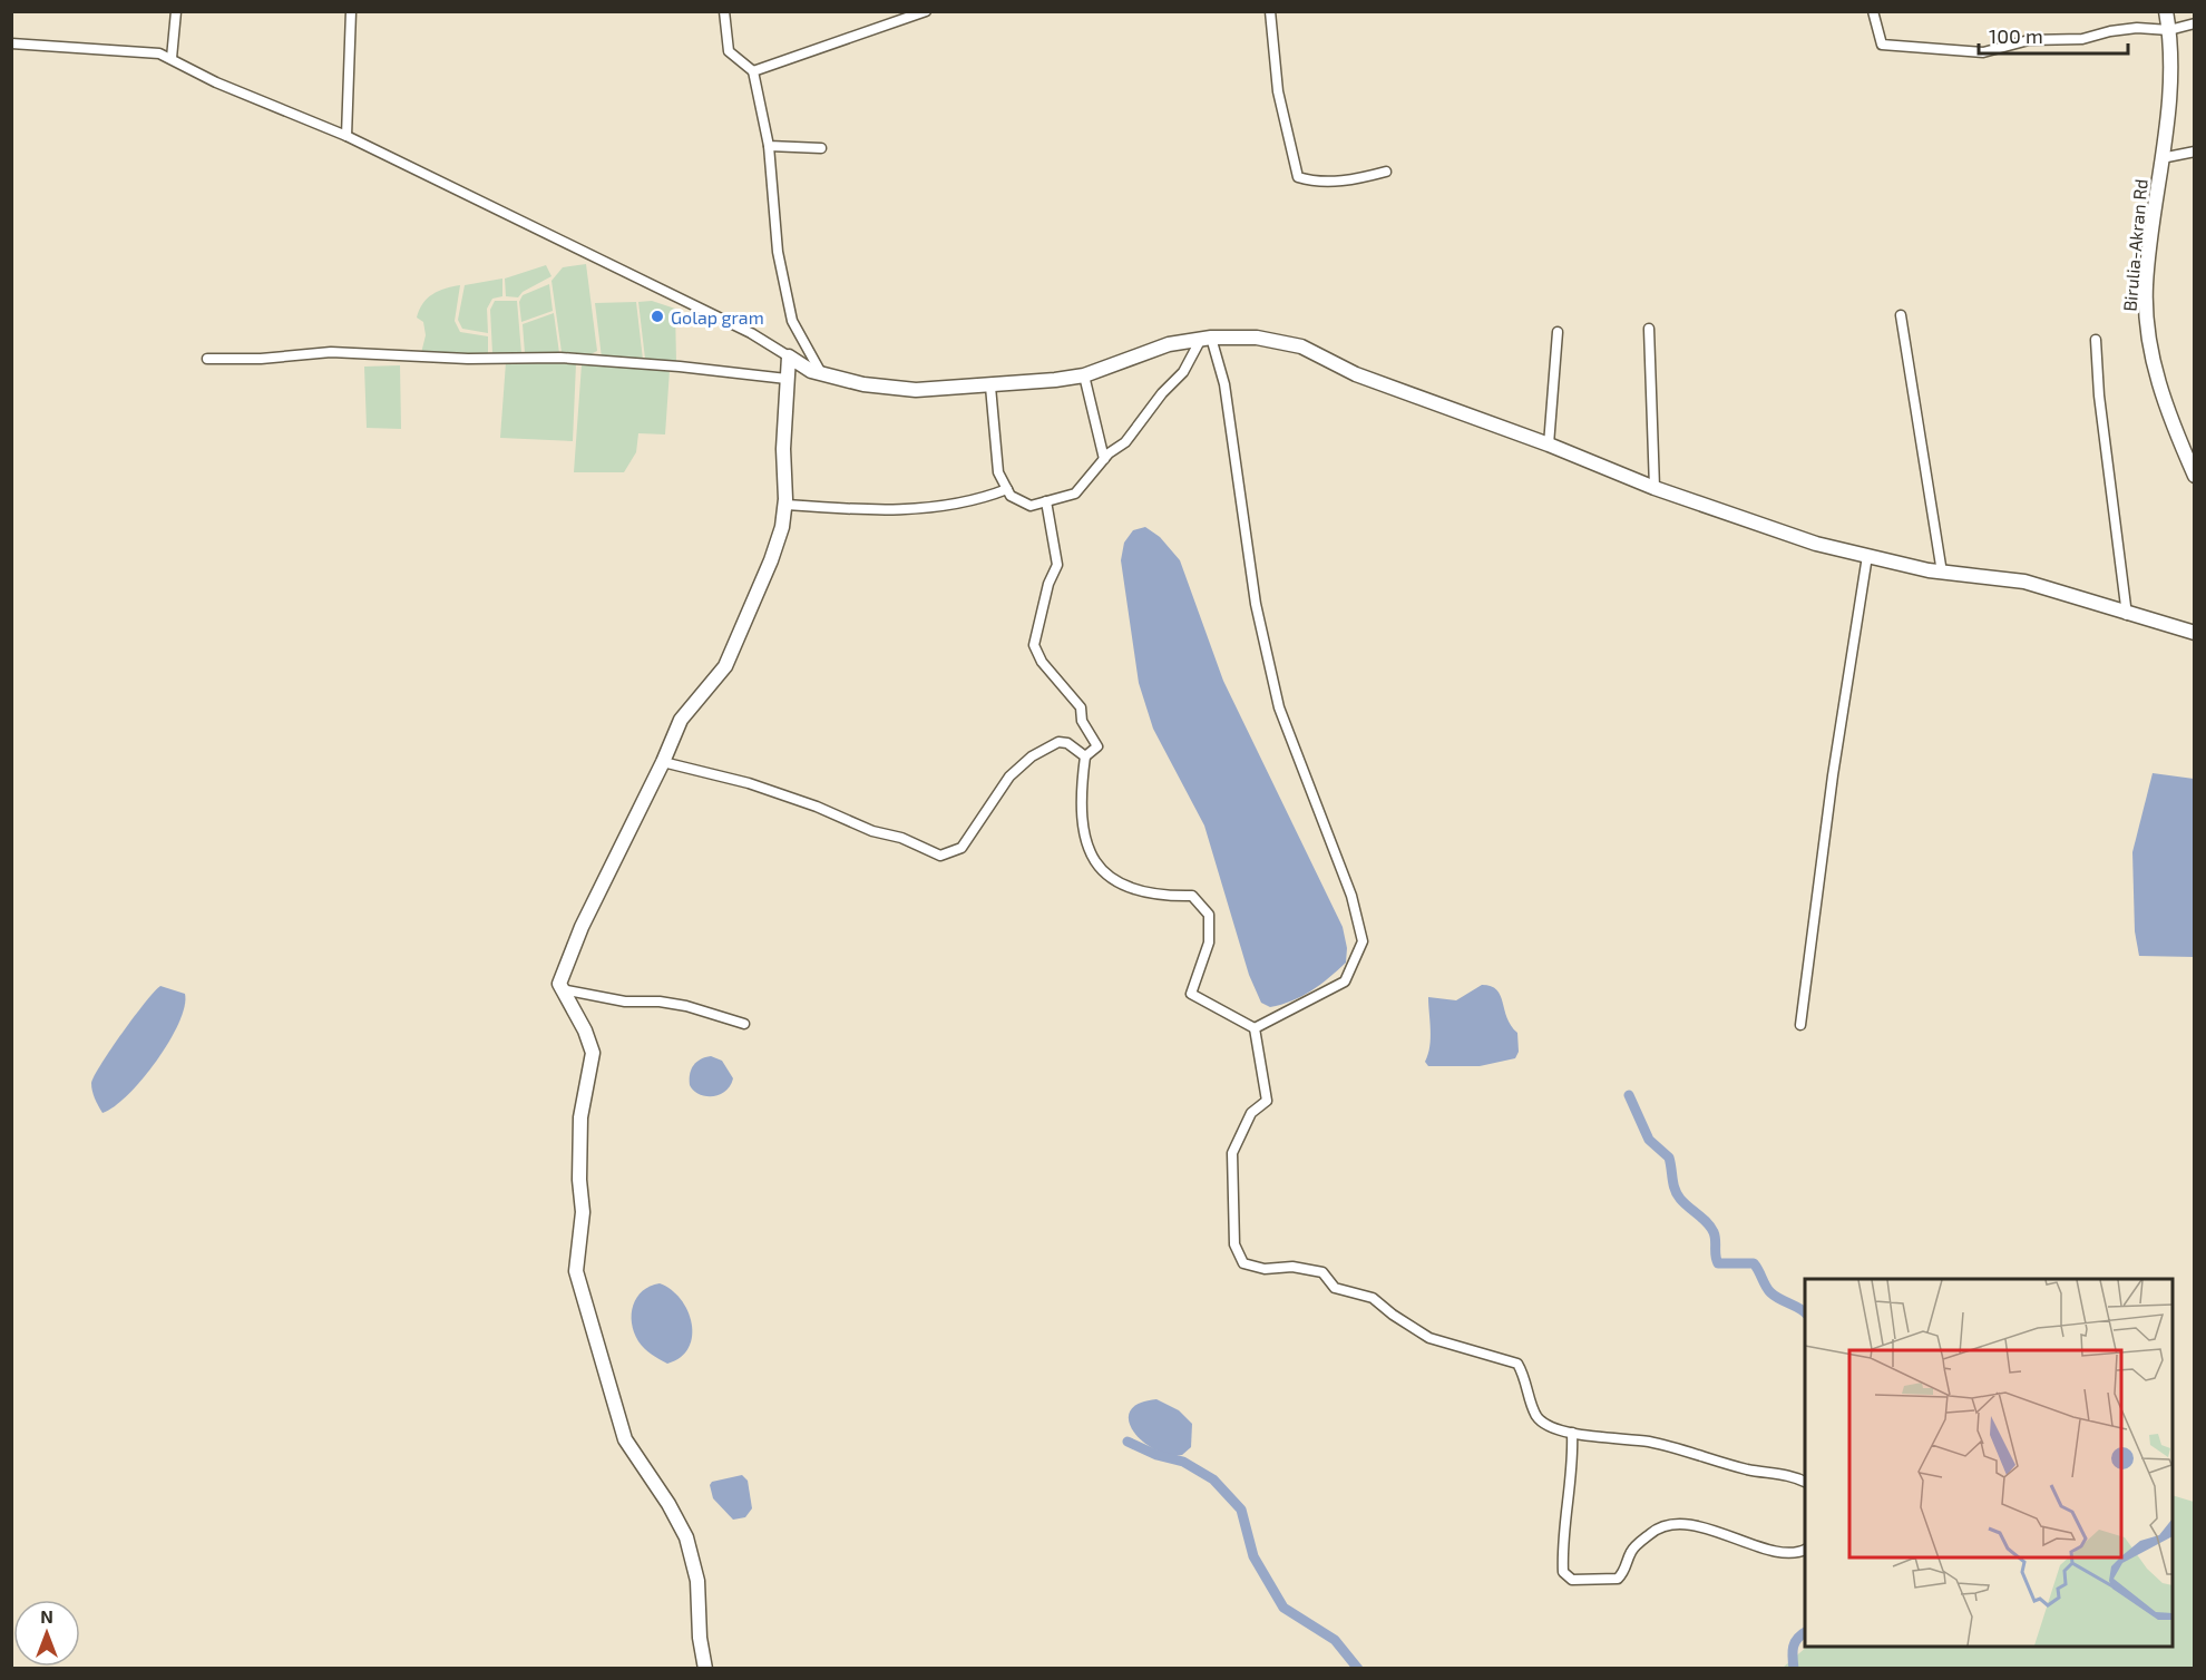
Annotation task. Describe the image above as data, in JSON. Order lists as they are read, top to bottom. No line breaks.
{"streets":{"street":["Birulia-Akran Rd"]},"places":["Golap gram"],"scale_bar":"100 m","north":"top"}
